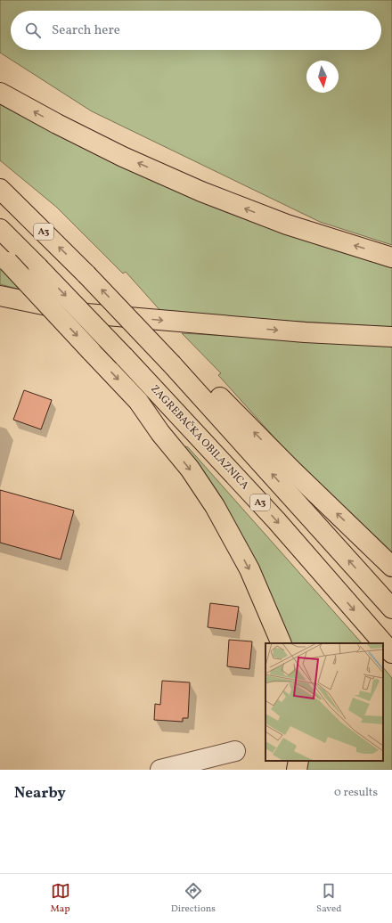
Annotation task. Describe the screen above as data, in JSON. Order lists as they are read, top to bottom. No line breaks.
{"streets":{"highway":["A3","ZAGREBAČKA OBILAZNICA"]},"north":"bottom","page":{"search":"Search here","heading":["Nearby","0 results"],"nav":["Map","Directions","Saved"]}}
